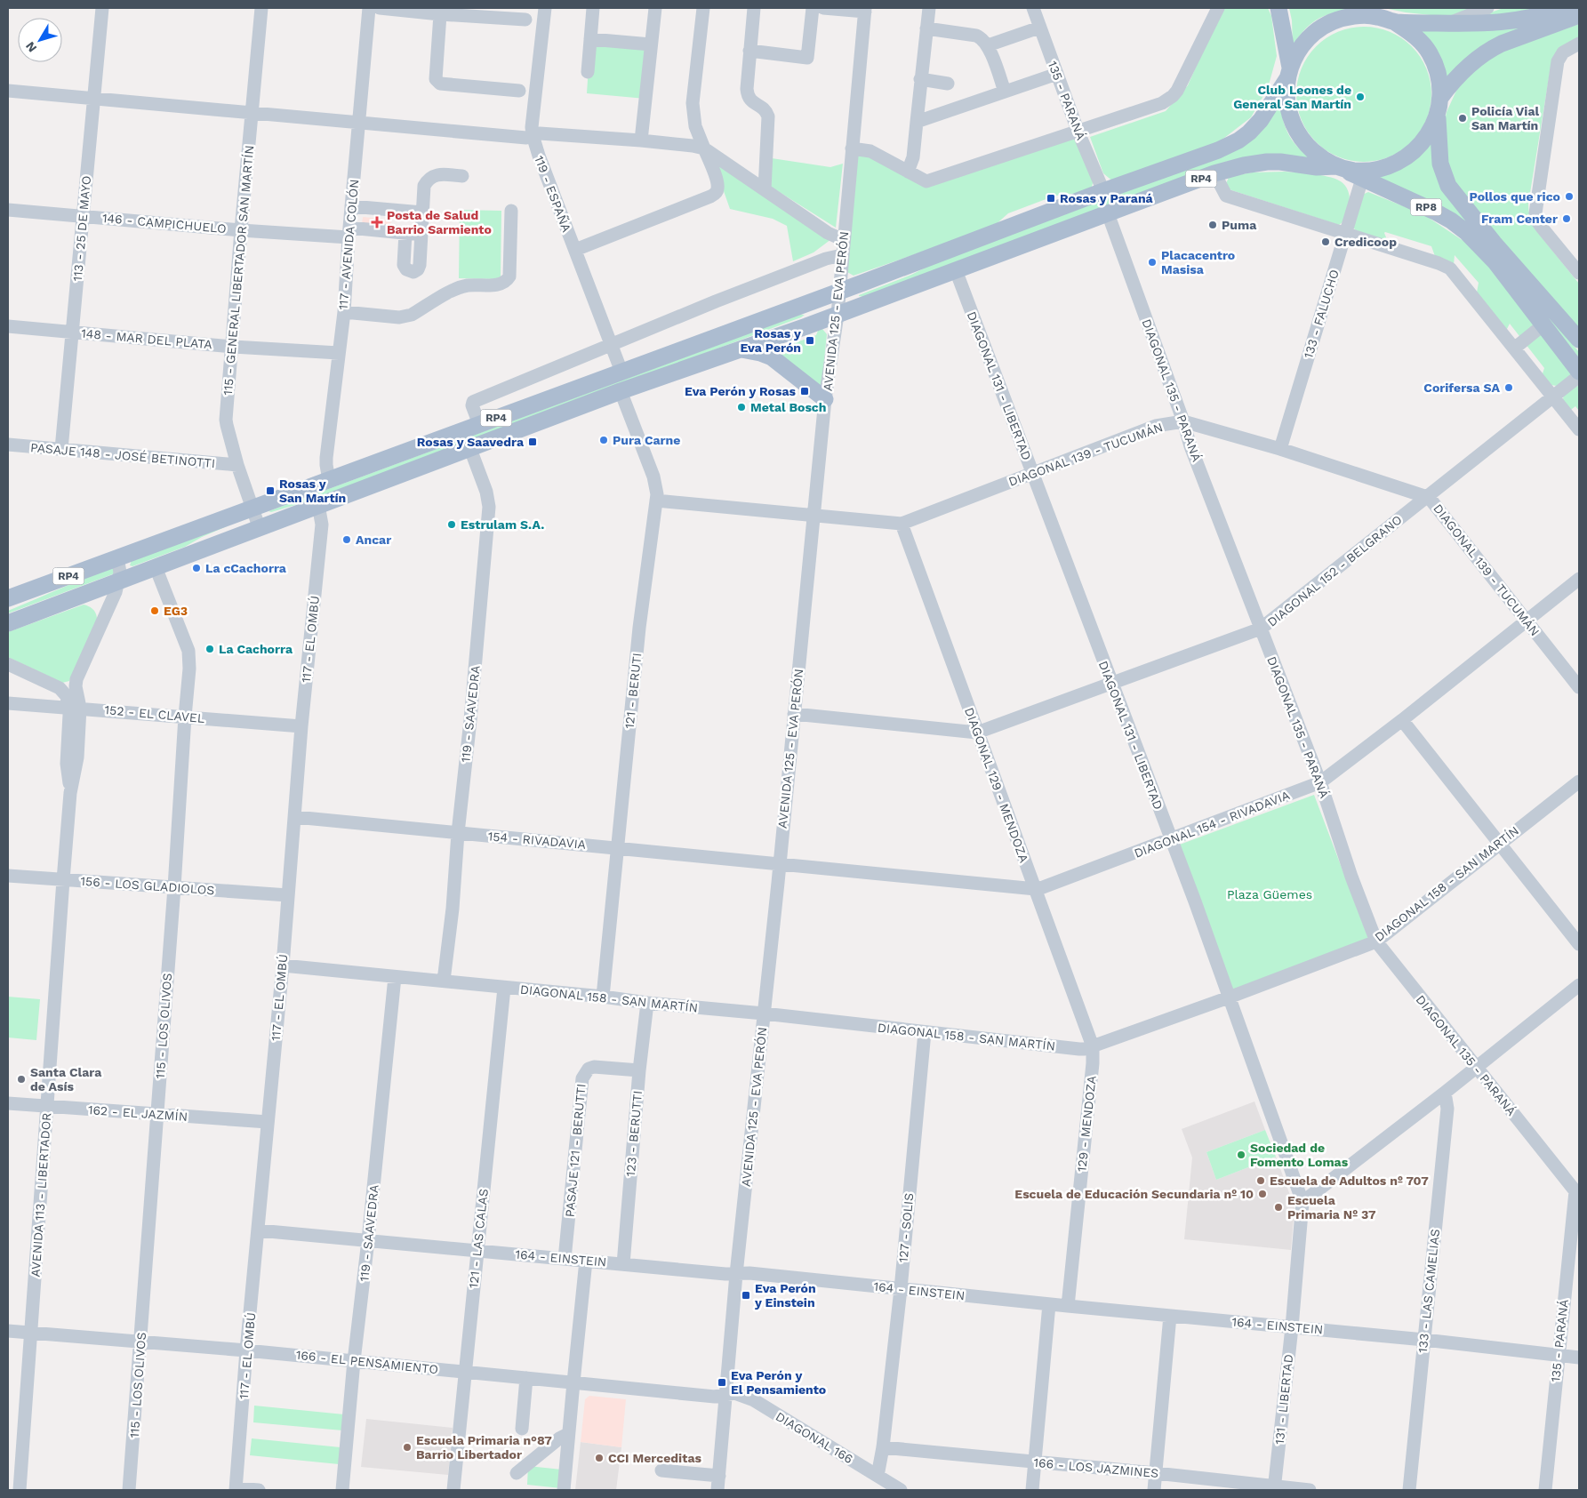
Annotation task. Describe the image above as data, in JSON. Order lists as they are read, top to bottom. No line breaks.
{"streets":{"main road":["RP4","RP8"],"street":["135 - PARANÁ","119 - ESPAÑA","146 - CAMPICHUELO","113 - 25 DE MAYO","117 - AVENIDA COLÓN","115 - GENERAL LIBERTADOR SAN MARTÍN","AVENIDA 125 - EVA PERÓN","133 - FALUCHO","148 - MAR DEL PLATA","DIAGONAL 131 - LIBERTAD","DIAGONAL 135 - PARANÁ","DIAGONAL 139 - TUCUMÁN","PASAJE 148 - JOSÉ BETINOTTI","DIAGONAL 152 - BELGRANO","117 - EL OMBÚ","121 - BERUTI","152 - EL CLAVEL","119 - SAAVEDRA","DIAGONAL 129 - MENDOZA","DIAGONAL 154 - RIVADAVIA","154 - RIVADAVIA","DIAGONAL 158 - SAN MARTÍN","156 - LOS GLADIOLOS","115 - LOS OLIVOS","162 - EL JAZMÍN","129 - MENDOZA","123 - BERUTTI","PASAJE 121 - BERUTTI","AVENIDA 113 - LIBERTADOR","127 - SOLIS","121 - LAS CALAS","164 - EINSTEIN","133 - LAS CAMELIAS","166 - EL PENSAMIENTO","131 - LIBERTAD","DIAGONAL 166","166 - LOS JAZMINES"]},"crossings":[["135 - PARANÁ","RP4"],["135 - PARANÁ","DIAGONAL 135 - PARANÁ"],["135 - PARANÁ","164 - EINSTEIN"],["RP4","119 - ESPAÑA"],["RP4","RP8"],["RP4","117 - AVENIDA COLÓN"],["RP4","115 - GENERAL LIBERTADOR SAN MARTÍN"],["RP4","AVENIDA 125 - EVA PERÓN"],["RP4","DIAGONAL 131 - LIBERTAD"],["RP4","DIAGONAL 135 - PARANÁ"],["RP4","117 - EL OMBÚ"],["RP4","121 - BERUTI"],["RP4","119 - SAAVEDRA"],["RP4","115 - LOS OLIVOS"],["RP4","AVENIDA 113 - LIBERTADOR"],["RP8","133 - FALUCHO"],["146 - CAMPICHUELO","113 - 25 DE MAYO"],["146 - CAMPICHUELO","117 - AVENIDA COLÓN"],["146 - CAMPICHUELO","115 - GENERAL LIBERTADOR SAN MARTÍN"],["113 - 25 DE MAYO","148 - MAR DEL PLATA"],["113 - 25 DE MAYO","PASAJE 148 - JOSÉ BETINOTTI"],["117 - AVENIDA COLÓN","148 - MAR DEL PLATA"],["115 - GENERAL LIBERTADOR SAN MARTÍN","148 - MAR DEL PLATA"],["115 - GENERAL LIBERTADOR SAN MARTÍN","PASAJE 148 - JOSÉ BETINOTTI"],["AVENIDA 125 - EVA PERÓN","DIAGONAL 139 - TUCUMÁN"],["AVENIDA 125 - EVA PERÓN","DIAGONAL 152 - BELGRANO"],["AVENIDA 125 - EVA PERÓN","DIAGONAL 154 - RIVADAVIA"],["AVENIDA 125 - EVA PERÓN","154 - RIVADAVIA"],["AVENIDA 125 - EVA PERÓN","DIAGONAL 158 - SAN MARTÍN"],["AVENIDA 125 - EVA PERÓN","164 - EINSTEIN"],["AVENIDA 125 - EVA PERÓN","166 - EL PENSAMIENTO"],["AVENIDA 125 - EVA PERÓN","DIAGONAL 166"],["133 - FALUCHO","DIAGONAL 139 - TUCUMÁN"],["DIAGONAL 131 - LIBERTAD","DIAGONAL 139 - TUCUMÁN"],["DIAGONAL 131 - LIBERTAD","DIAGONAL 152 - BELGRANO"],["DIAGONAL 131 - LIBERTAD","DIAGONAL 154 - RIVADAVIA"],["DIAGONAL 131 - LIBERTAD","DIAGONAL 158 - SAN MARTÍN"],["DIAGONAL 131 - LIBERTAD","131 - LIBERTAD"],["DIAGONAL 135 - PARANÁ","DIAGONAL 139 - TUCUMÁN"],["DIAGONAL 135 - PARANÁ","DIAGONAL 152 - BELGRANO"],["DIAGONAL 135 - PARANÁ","DIAGONAL 154 - RIVADAVIA"],["DIAGONAL 135 - PARANÁ","DIAGONAL 158 - SAN MARTÍN"],["DIAGONAL 139 - TUCUMÁN","DIAGONAL 152 - BELGRANO"],["DIAGONAL 139 - TUCUMÁN","121 - BERUTI"],["DIAGONAL 139 - TUCUMÁN","DIAGONAL 129 - MENDOZA"],["DIAGONAL 139 - TUCUMÁN","DIAGONAL 154 - RIVADAVIA"],["DIAGONAL 152 - BELGRANO","DIAGONAL 129 - MENDOZA"],["117 - EL OMBÚ","152 - EL CLAVEL"],["117 - EL OMBÚ","154 - RIVADAVIA"],["117 - EL OMBÚ","DIAGONAL 158 - SAN MARTÍN"],["117 - EL OMBÚ","156 - LOS GLADIOLOS"],["117 - EL OMBÚ","162 - EL JAZMÍN"],["117 - EL OMBÚ","164 - EINSTEIN"],["117 - EL OMBÚ","166 - EL PENSAMIENTO"],["121 - BERUTI","154 - RIVADAVIA"],["121 - BERUTI","DIAGONAL 158 - SAN MARTÍN"],["152 - EL CLAVEL","115 - LOS OLIVOS"],["152 - EL CLAVEL","AVENIDA 113 - LIBERTADOR"],["119 - SAAVEDRA","154 - RIVADAVIA"],["119 - SAAVEDRA","DIAGONAL 158 - SAN MARTÍN"],["119 - SAAVEDRA","164 - EINSTEIN"],["119 - SAAVEDRA","166 - EL PENSAMIENTO"],["DIAGONAL 129 - MENDOZA","DIAGONAL 154 - RIVADAVIA"],["DIAGONAL 129 - MENDOZA","DIAGONAL 158 - SAN MARTÍN"],["DIAGONAL 129 - MENDOZA","129 - MENDOZA"],["DIAGONAL 154 - RIVADAVIA","154 - RIVADAVIA"],["DIAGONAL 158 - SAN MARTÍN","129 - MENDOZA"],["DIAGONAL 158 - SAN MARTÍN","123 - BERUTTI"],["DIAGONAL 158 - SAN MARTÍN","127 - SOLIS"],["DIAGONAL 158 - SAN MARTÍN","121 - LAS CALAS"],["156 - LOS GLADIOLOS","115 - LOS OLIVOS"],["156 - LOS GLADIOLOS","AVENIDA 113 - LIBERTADOR"],["115 - LOS OLIVOS","162 - EL JAZMÍN"],["115 - LOS OLIVOS","166 - EL PENSAMIENTO"],["162 - EL JAZMÍN","AVENIDA 113 - LIBERTADOR"],["129 - MENDOZA","164 - EINSTEIN"],["123 - BERUTTI","PASAJE 121 - BERUTTI"],["123 - BERUTTI","164 - EINSTEIN"],["PASAJE 121 - BERUTTI","164 - EINSTEIN"],["AVENIDA 113 - LIBERTADOR","166 - EL PENSAMIENTO"],["127 - SOLIS","164 - EINSTEIN"],["127 - SOLIS","DIAGONAL 166"],["127 - SOLIS","166 - LOS JAZMINES"],["121 - LAS CALAS","164 - EINSTEIN"],["121 - LAS CALAS","166 - EL PENSAMIENTO"],["164 - EINSTEIN","133 - LAS CAMELIAS"],["164 - EINSTEIN","131 - LIBERTAD"],["166 - EL PENSAMIENTO","DIAGONAL 166"],["131 - LIBERTAD","166 - LOS JAZMINES"]],"parks":["Plaza Güemes"],"places":{"other":["Club Leones de General San Martín","Policía Vial San Martín","Pollos que rico","Fram Center","Puma","Credicoop","Placacentro Masisa","Corifersa SA","Metal Bosch","Pura Carne","Estrulam S.A.","Ancar","La cCachorra","EG3","La Cachorra","Santa Clara de Asís","Sociedad de Fomento Lomas","Escuela de Adultos nº 707","Escuela de Educación Secundaria nº 10","Escuela Primaria Nº 37","Escuela Primaria n°87 Barrio Libertador","CCI Merceditas"],"transit":["Rosas y Paraná","Rosas y Eva Perón","Eva Perón y Rosas","Rosas y Saavedra","Rosas y San Martín","Eva Perón y Einstein","Eva Perón y El Pensamiento"],"health":["Posta de Salud Barrio Sarmiento"]},"north":"bottom left"}
